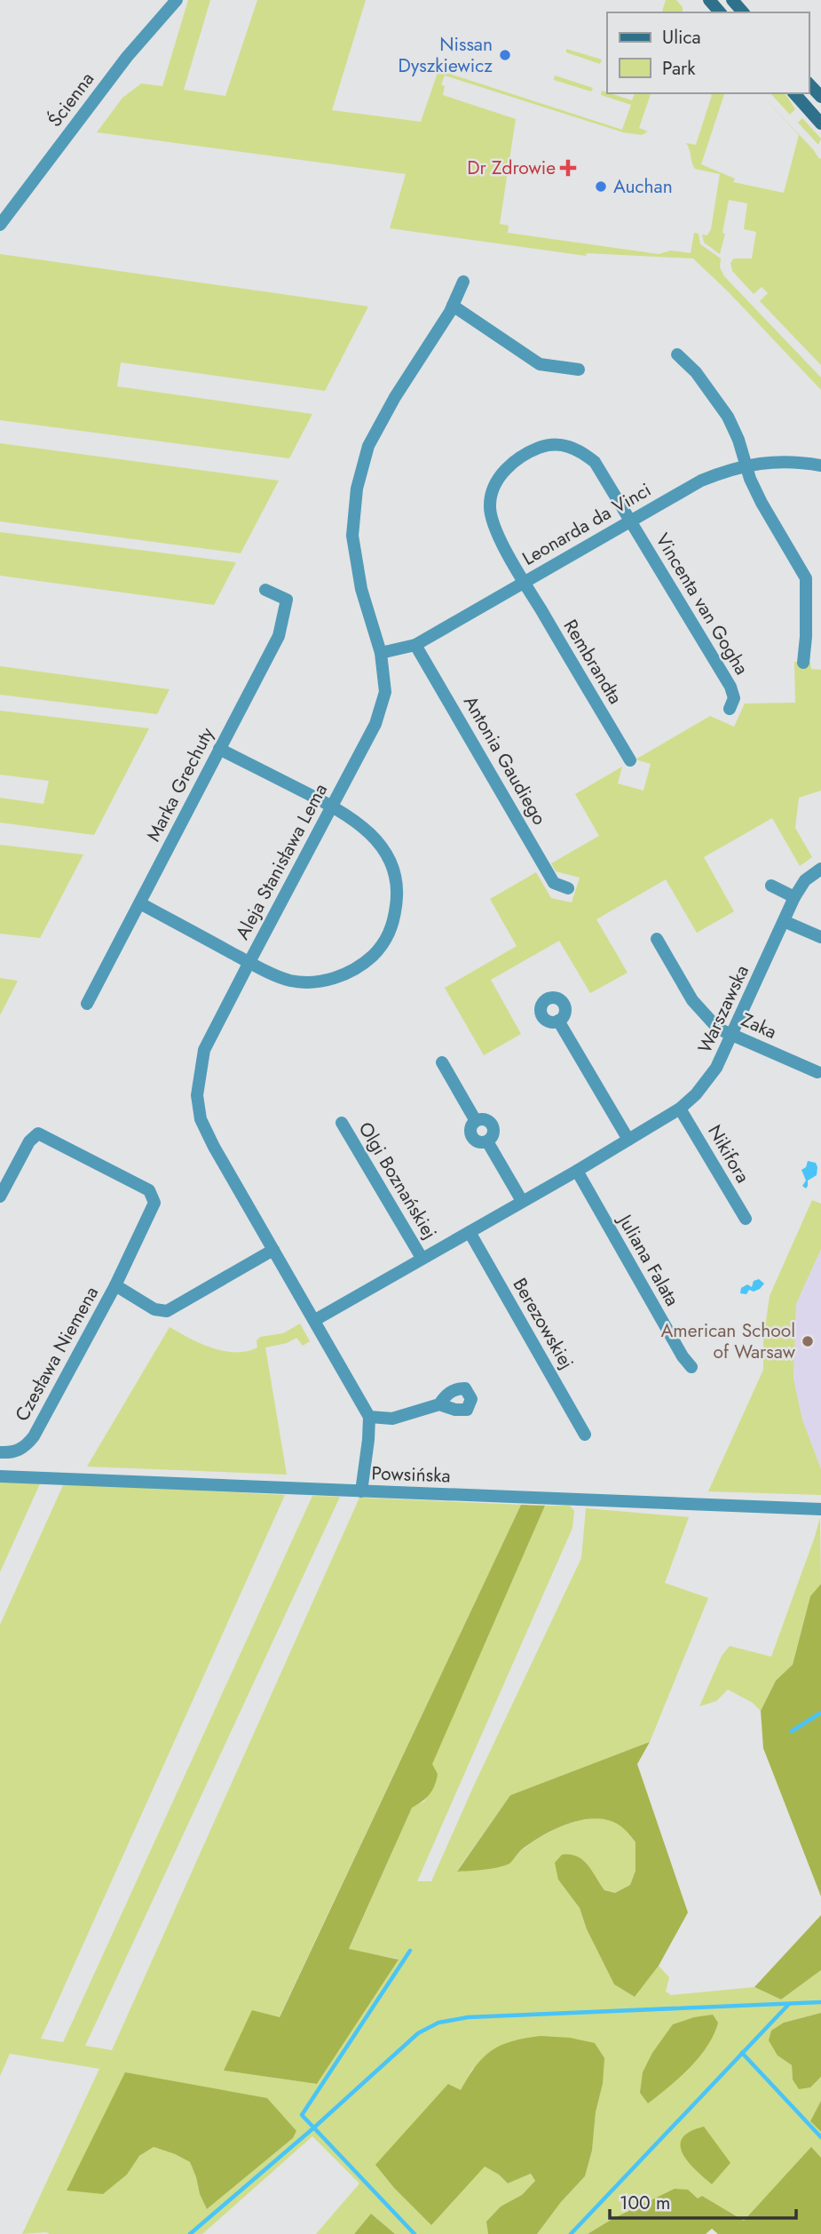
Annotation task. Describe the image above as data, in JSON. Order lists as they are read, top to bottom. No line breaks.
{"streets":{"street":["Ścienna","Leonarda da Vinci","Vincenta van Gogha","Rembrandta","Antonia Gaudiego","Marka Grechuty","Aleja Stanisława Lema","Warszawska","Zaka","Nikifora","Olgi Boznańskiej","Juliana Falata","Berezowskiej","Czesława Niemena","Powsińska"]},"crossings":[["Leonarda da Vinci","Vincenta van Gogha"],["Leonarda da Vinci","Rembrandta"],["Leonarda da Vinci","Antonia Gaudiego"],["Leonarda da Vinci","Aleja Stanisława Lema"],["Vincenta van Gogha","Rembrandta"],["Aleja Stanisława Lema","Warszawska"],["Aleja Stanisława Lema","Czesława Niemena"],["Warszawska","Zaka"],["Warszawska","Nikifora"],["Warszawska","Olgi Boznańskiej"],["Warszawska","Juliana Falata"],["Warszawska","Berezowskiej"]],"places":{"other":["Nissan Dyszkiewicz","Auchan","American School of Warsaw"],"health":["Dr Zdrowie"]},"legend":["Ulica","Park"],"scale_bar":"100 m"}
